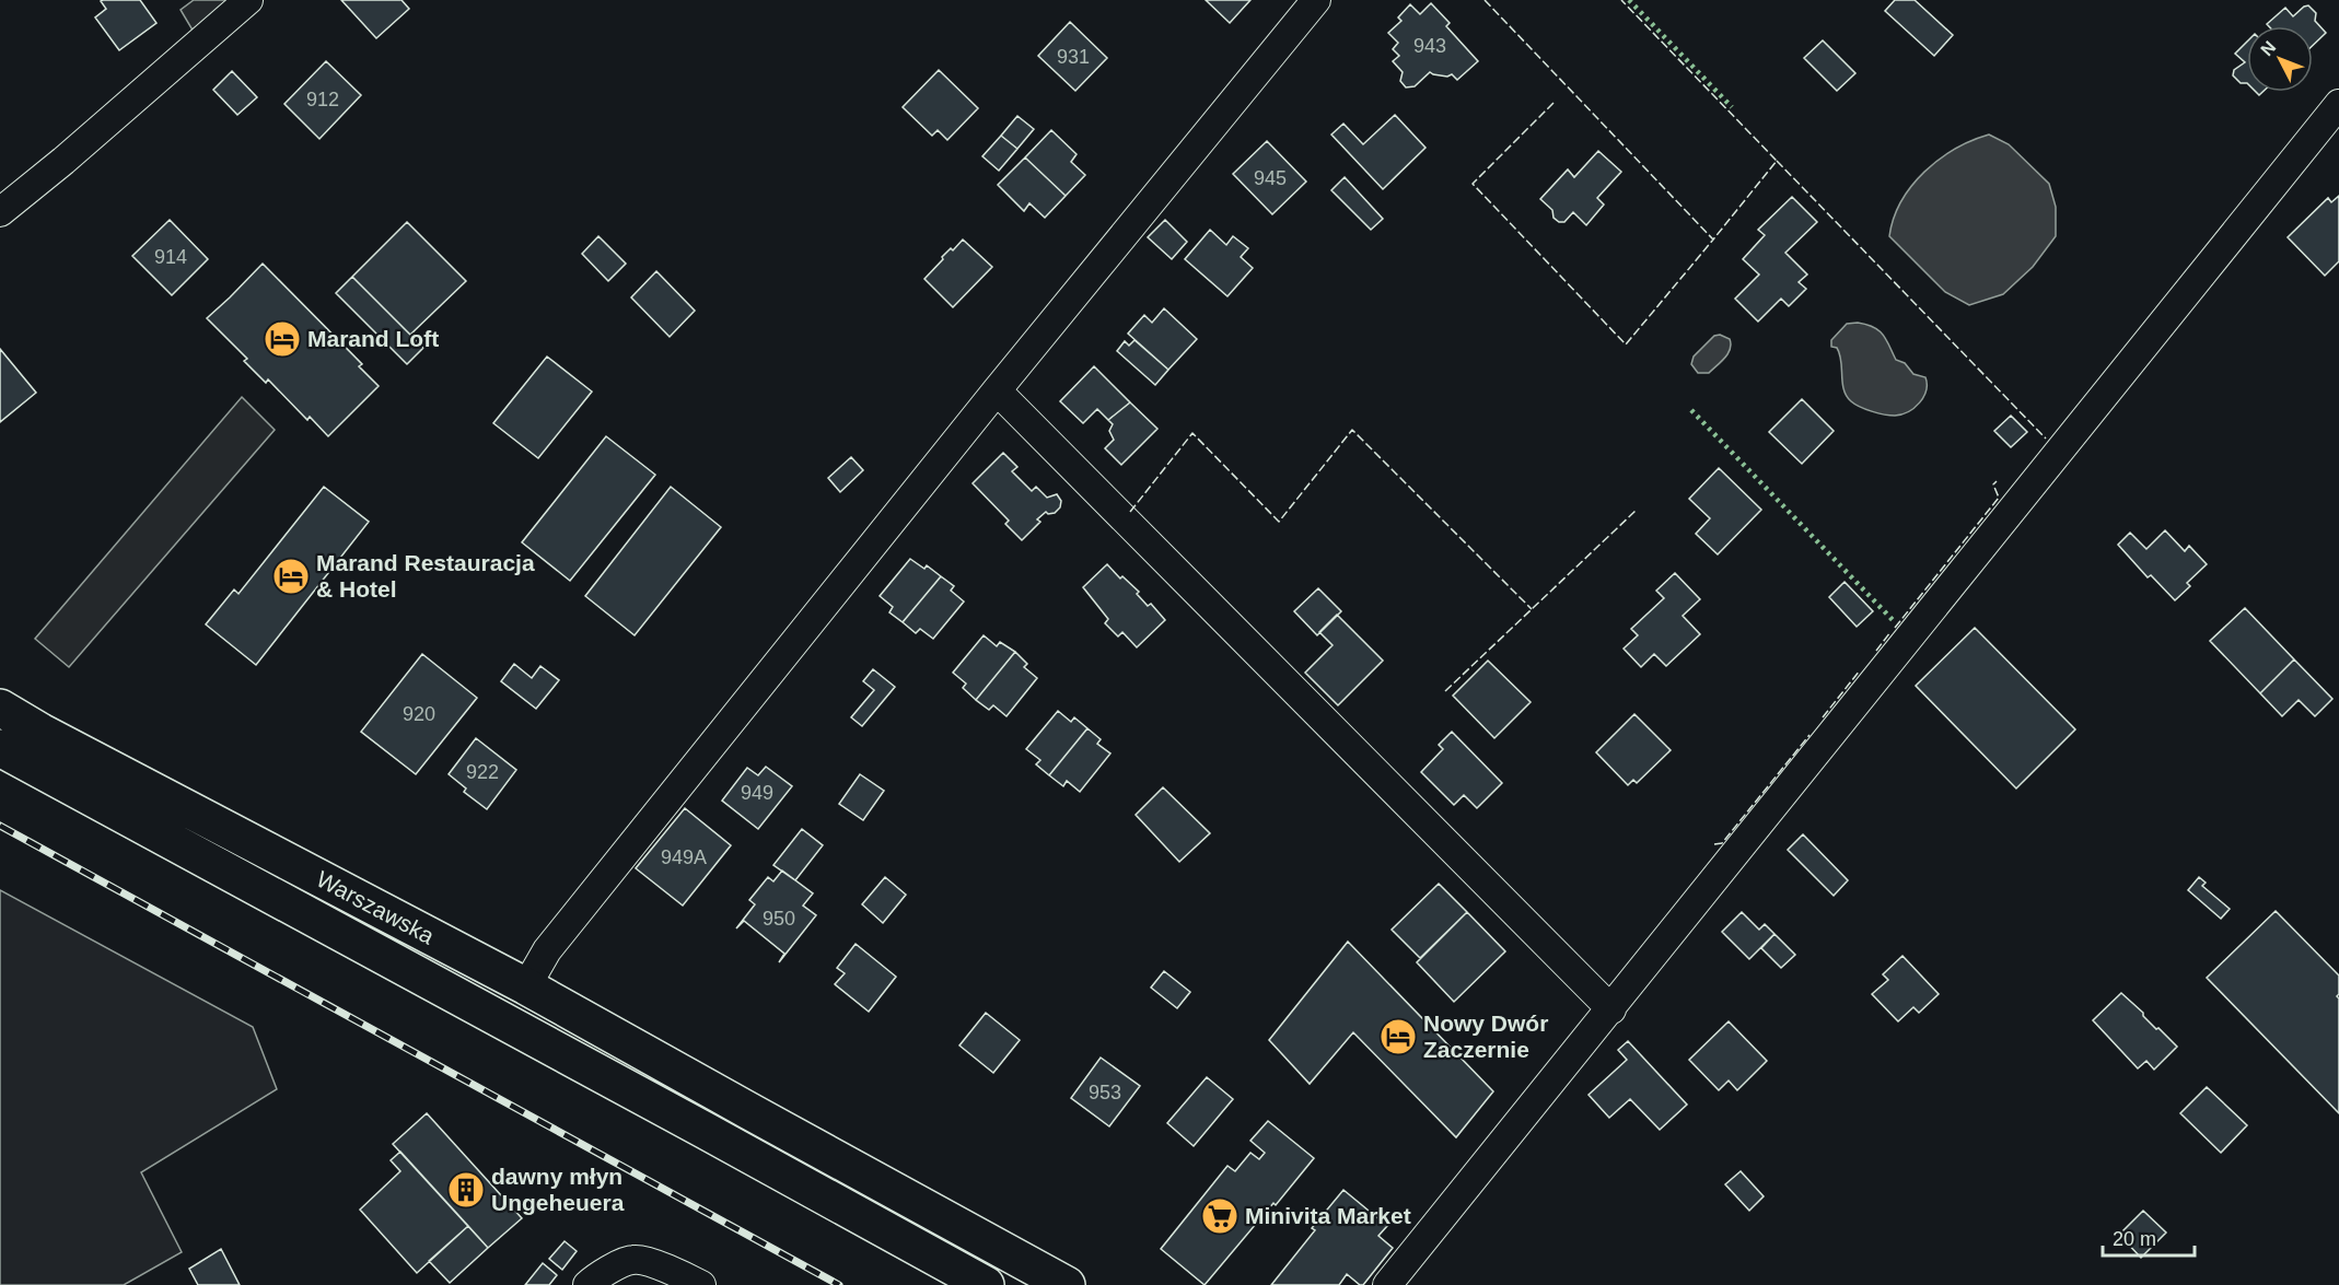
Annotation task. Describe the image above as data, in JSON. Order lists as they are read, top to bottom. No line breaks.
{"streets":{"main road":["Warszawska"]},"places":{"hotel":["Marand Loft","Marand Restauracja & Hotel","Nowy Dwór Zaczernie"],"building":["dawny młyn Ungeheuera"],"supermarket":["Minivita Market"]},"house_numbers":["943","931","912","945","914","920","922","949","949A","950","953"],"scale_bar":"20 m","north":"top left"}
